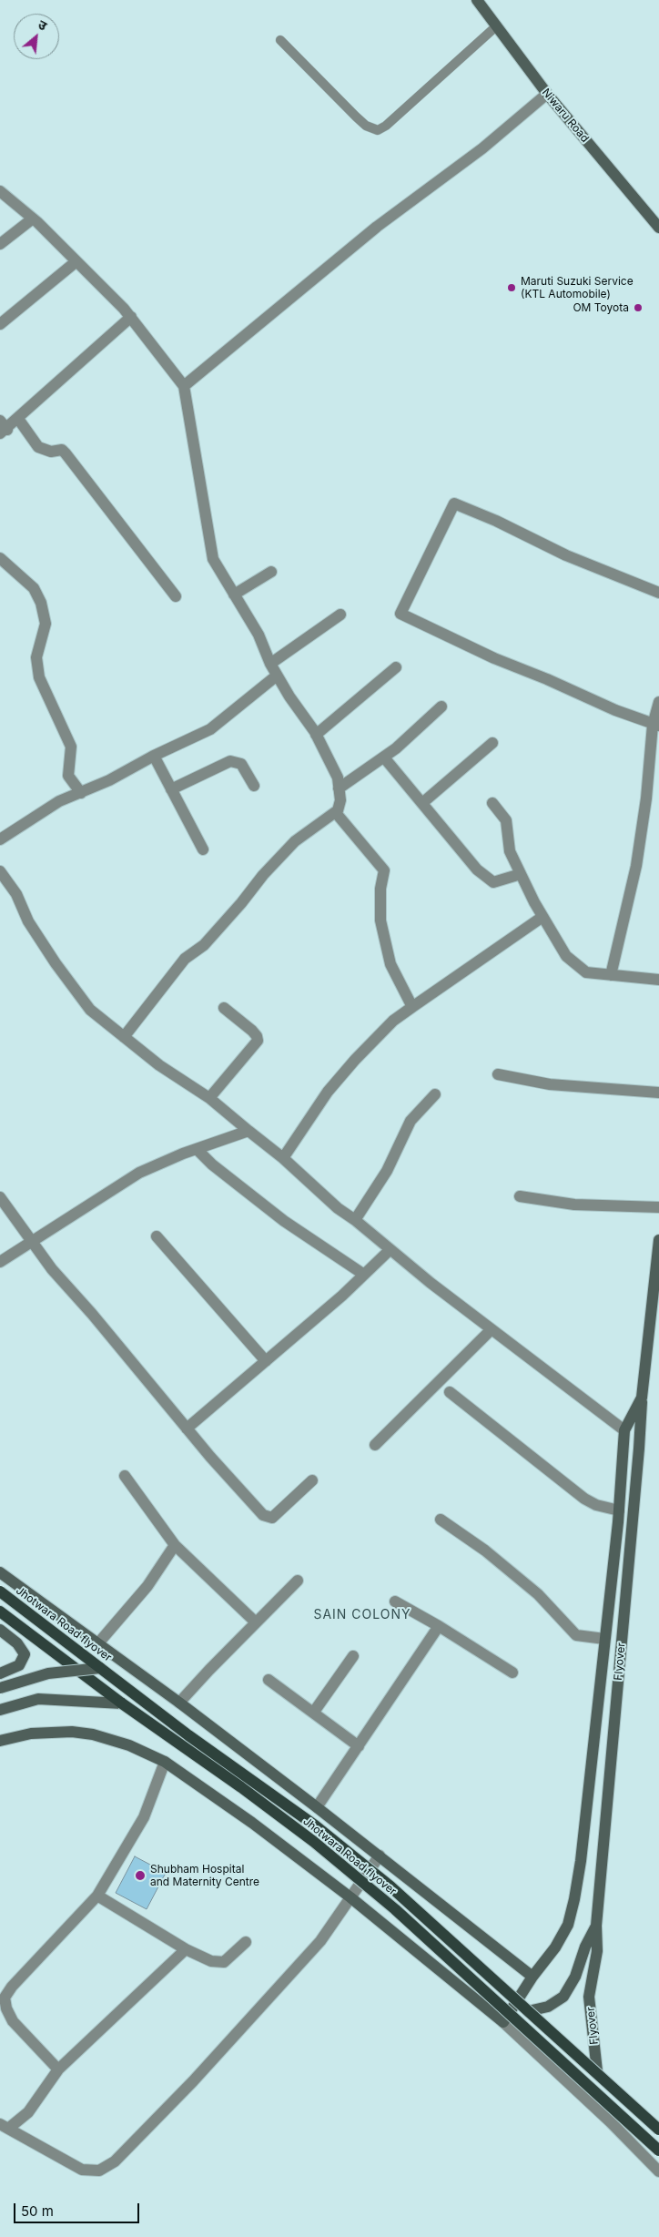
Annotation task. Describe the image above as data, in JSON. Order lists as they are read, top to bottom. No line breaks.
{"streets":{"main road":["Jhotwara Road flyover"],"street":["Niwaru Road","Flyover"]},"crossings":[["Jhotwara Road flyover","Flyover"]],"districts":["SAIN COLONY"],"places":["Maruti Suzuki Service (KTL Automobile)","OM Toyota","Shubham Hospital and Maternity Centre"],"scale_bar":"50 m","north":"top right"}
